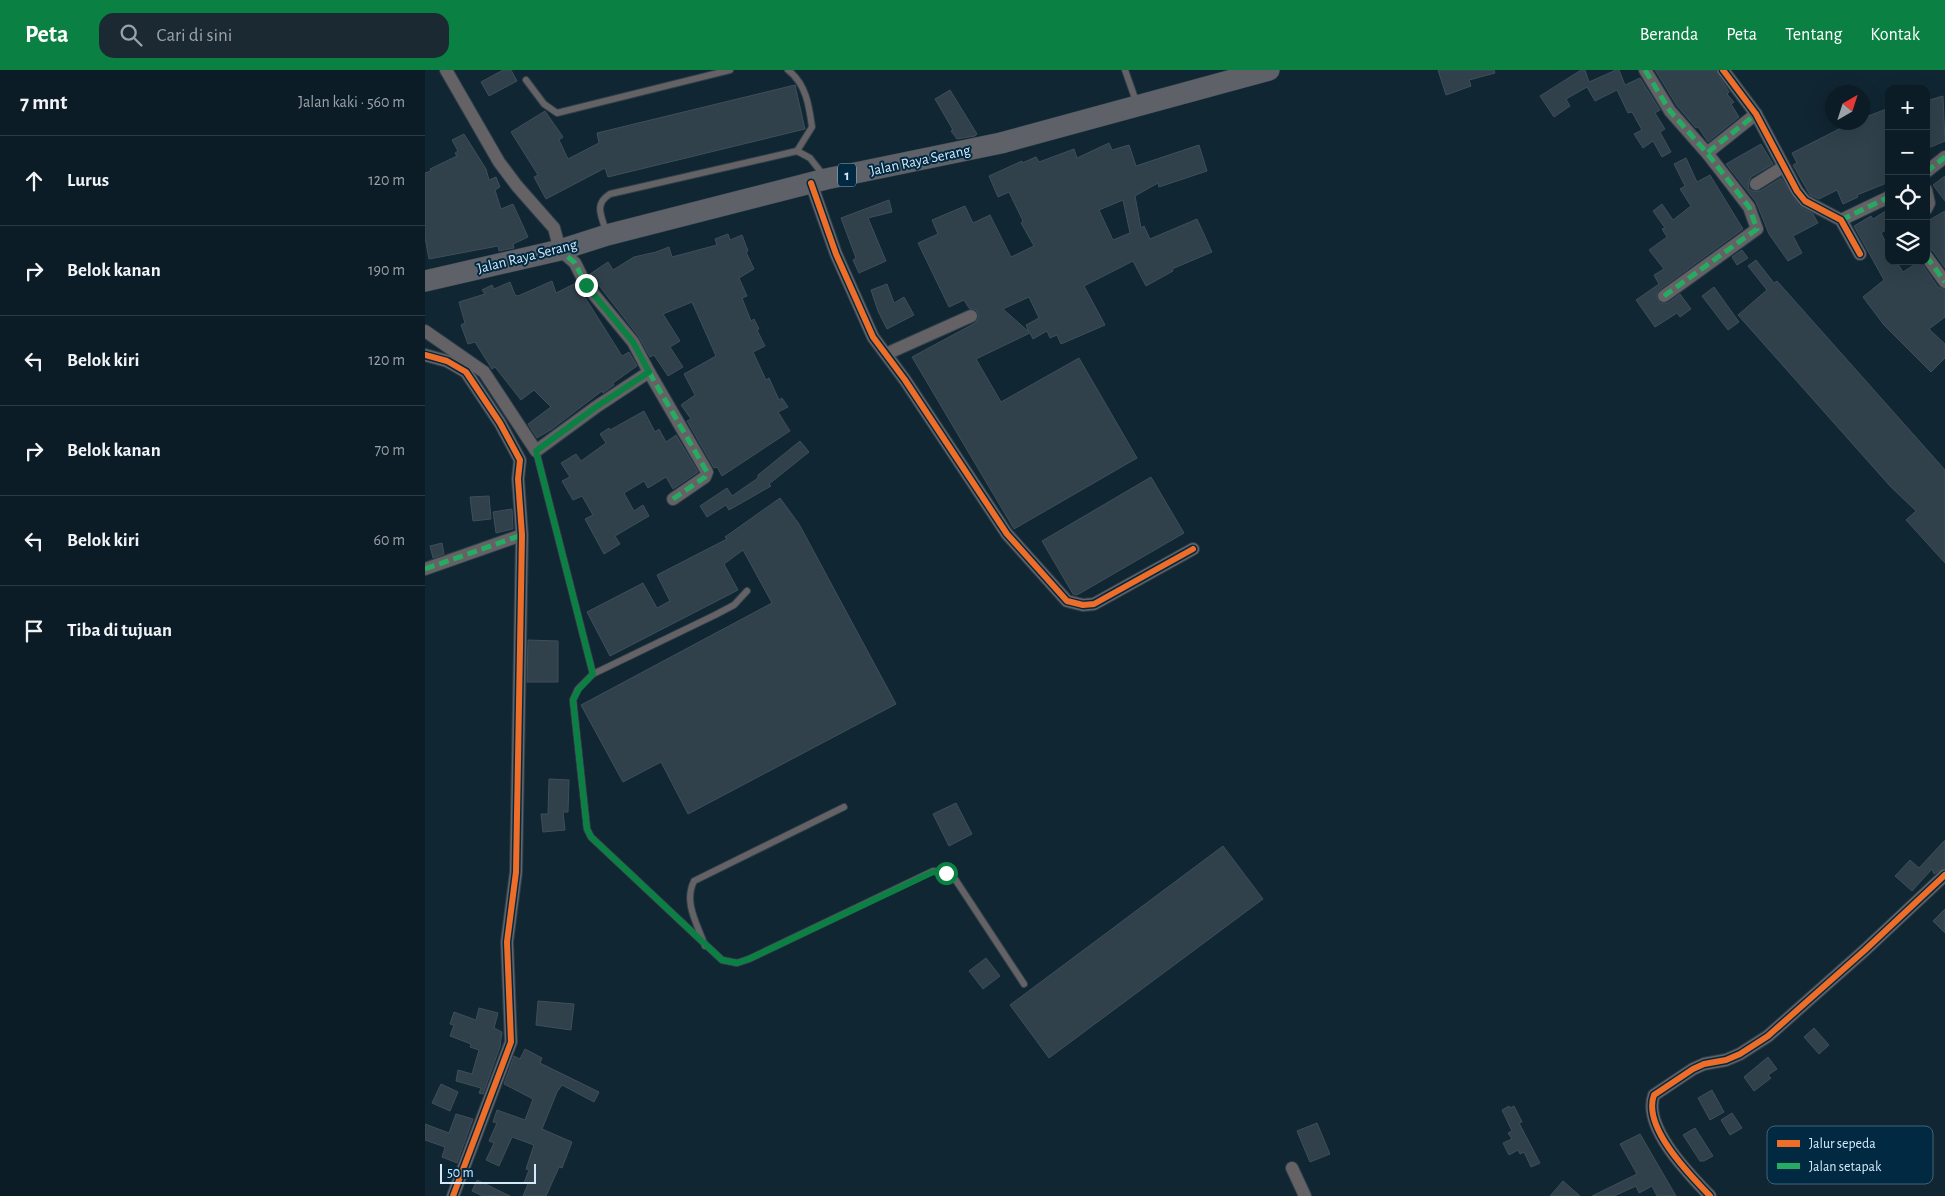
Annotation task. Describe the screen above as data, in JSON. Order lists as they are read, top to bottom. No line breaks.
{"streets":{"highway":["Jalan Raya Serang","1"]},"legend":["Jalur sepeda","Jalan setapak"],"scale_bar":"50 m","north":"top right","page":{"header":"Peta","search":"Cari di sini","nav":["Beranda","Peta","Tentang","Kontak"],"heading":["7 mnt","Jalan kaki · 560 m"],"map_buttons":["+","−"],"list":[["Lurus","120 m"],["Belok kanan","190 m"],["Belok kiri","120 m"],["Belok kanan","70 m"],["Belok kiri","60 m"],"Tiba di tujuan"],"scale":"50 m"}}
